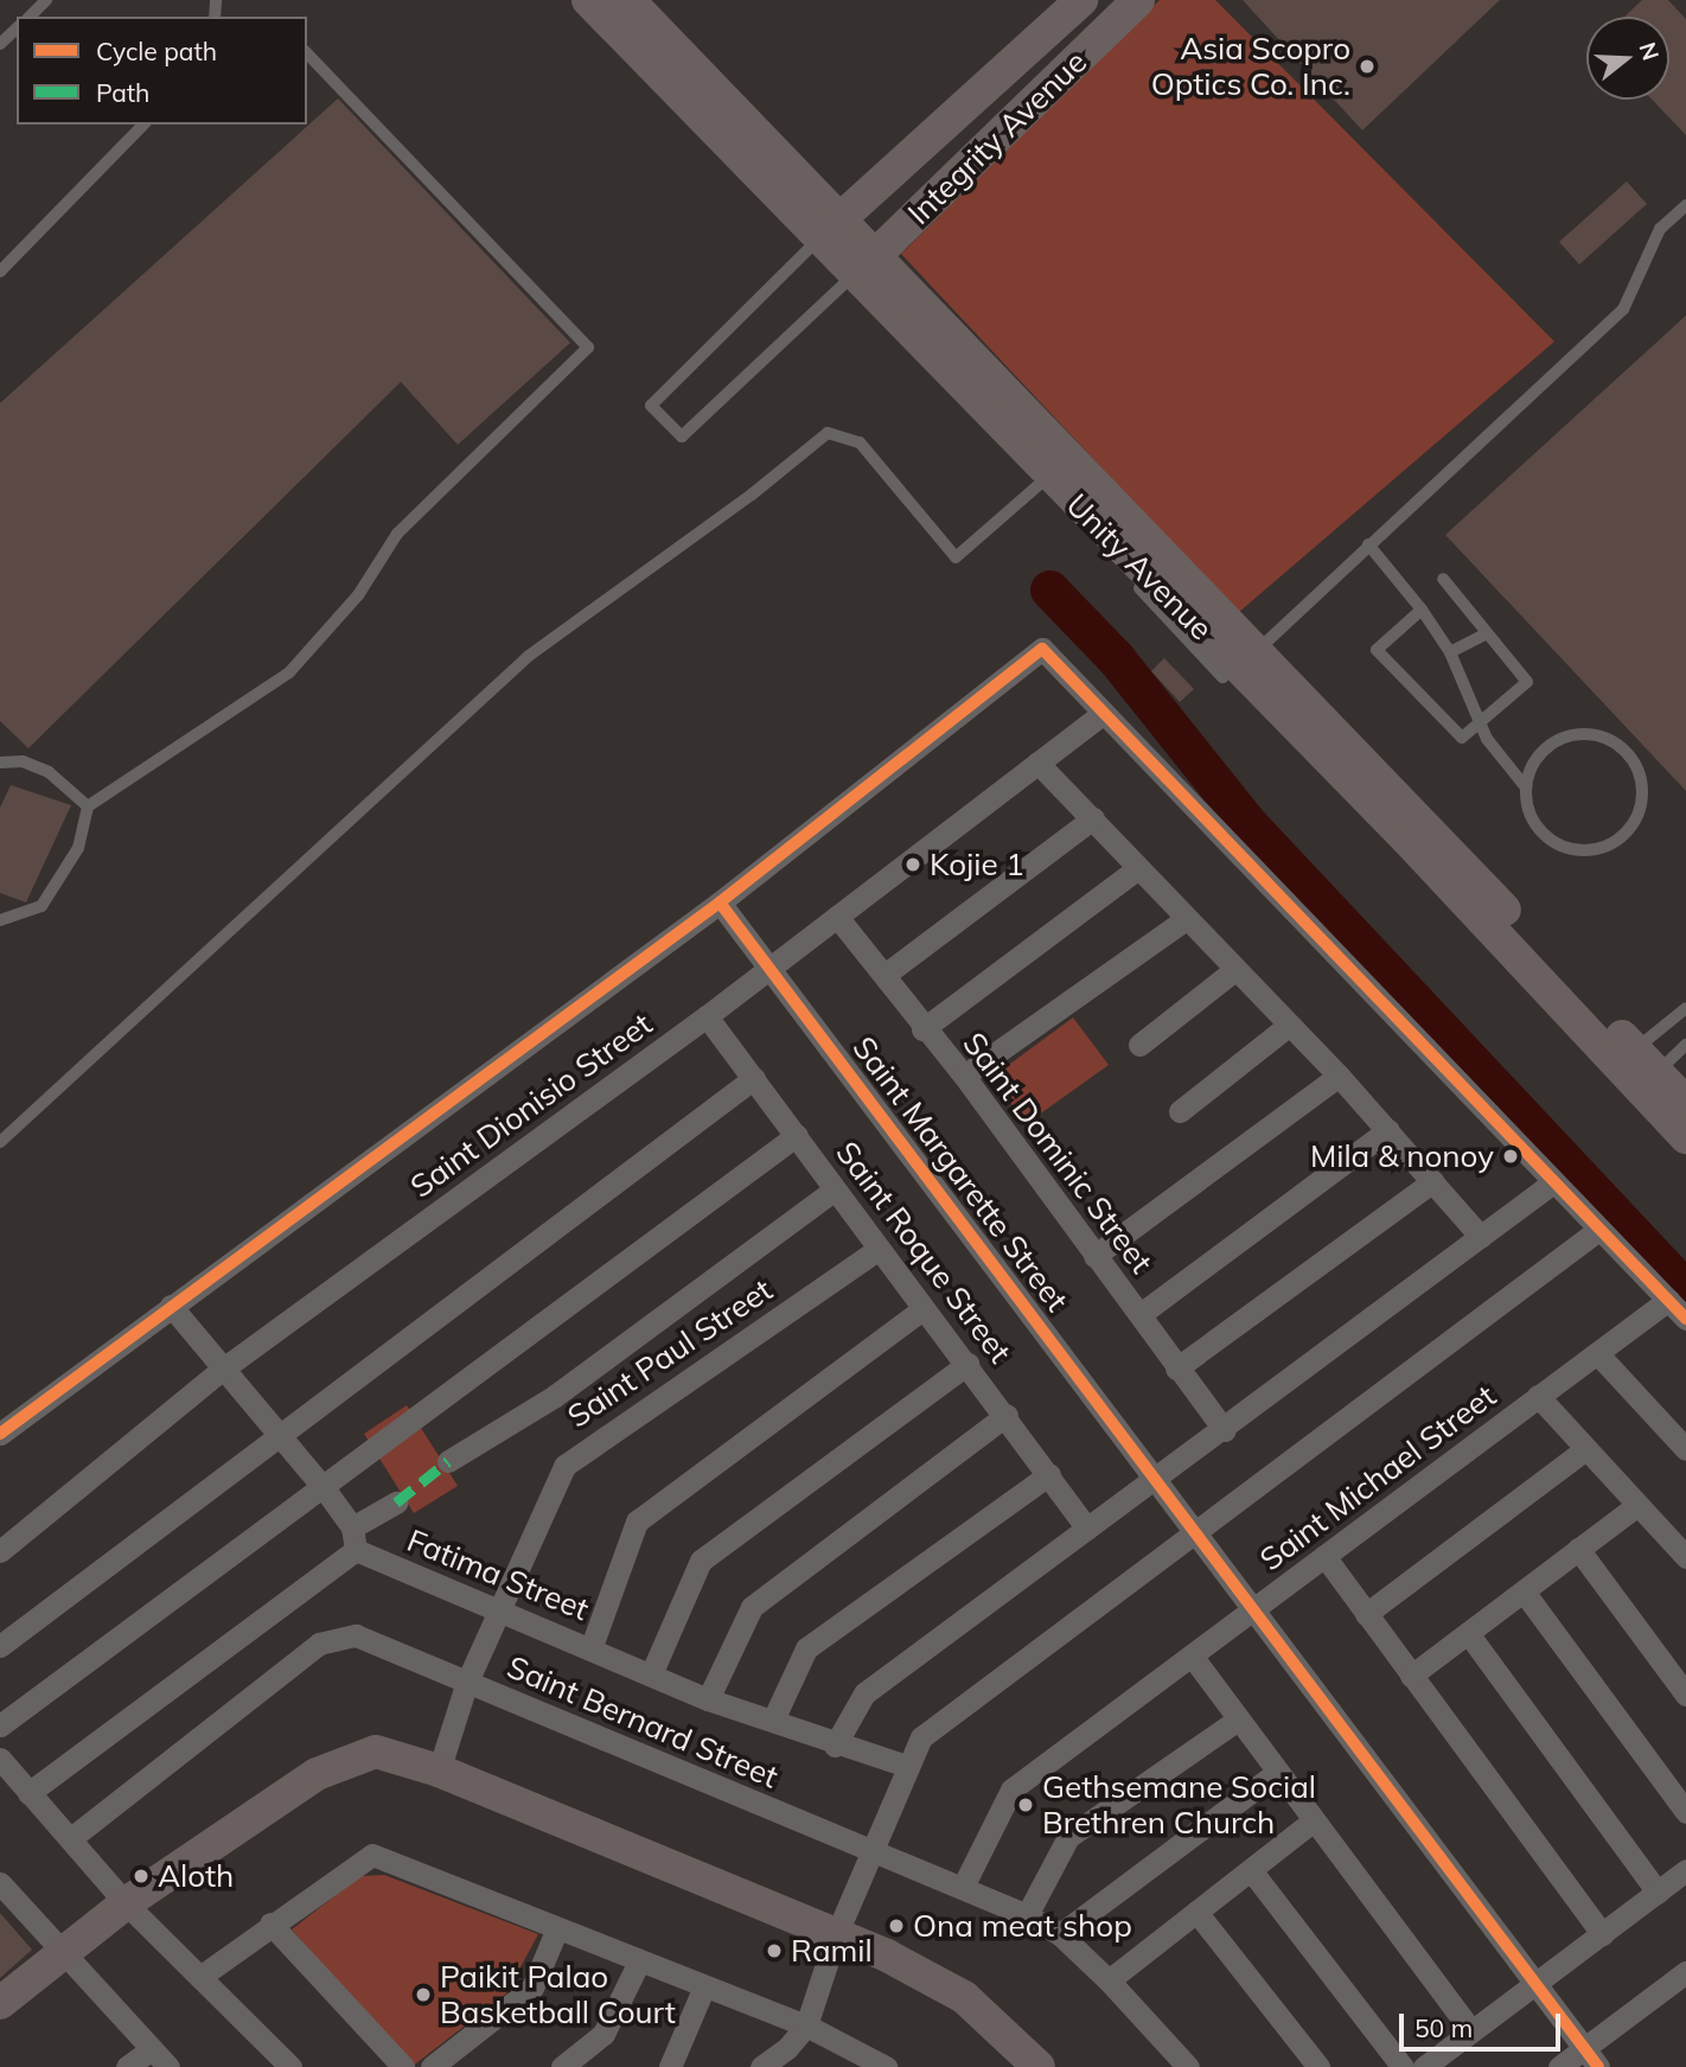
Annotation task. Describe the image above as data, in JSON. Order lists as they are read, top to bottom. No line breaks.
{"streets":{"street":["Integrity Avenue","Unity Avenue","Saint Dionisio Street","Saint Dominic Street","Saint Margarette Street","Saint Roque Street","Saint Paul Street","Saint Michael Street","Fatima Street","Saint Bernard Street"]},"crossings":[["Integrity Avenue","Unity Avenue"],["Saint Dionisio Street","Saint Dominic Street"],["Saint Dionisio Street","Saint Margarette Street"],["Saint Dionisio Street","Saint Roque Street"],["Saint Margarette Street","Saint Michael Street"],["Saint Roque Street","Saint Paul Street"],["Saint Paul Street","Fatima Street"],["Saint Paul Street","Saint Bernard Street"],["Saint Michael Street","Saint Bernard Street"]],"places":["Asia Scopro Optics Co. Inc.","Kojie 1","Mila & nonoy","Gethsemane Social Brethren Church","Aloth","Ona meat shop","Ramil","Paikit Palao Basketball Court"],"legend":["Cycle path","Path"],"scale_bar":"50 m","north":"right"}
